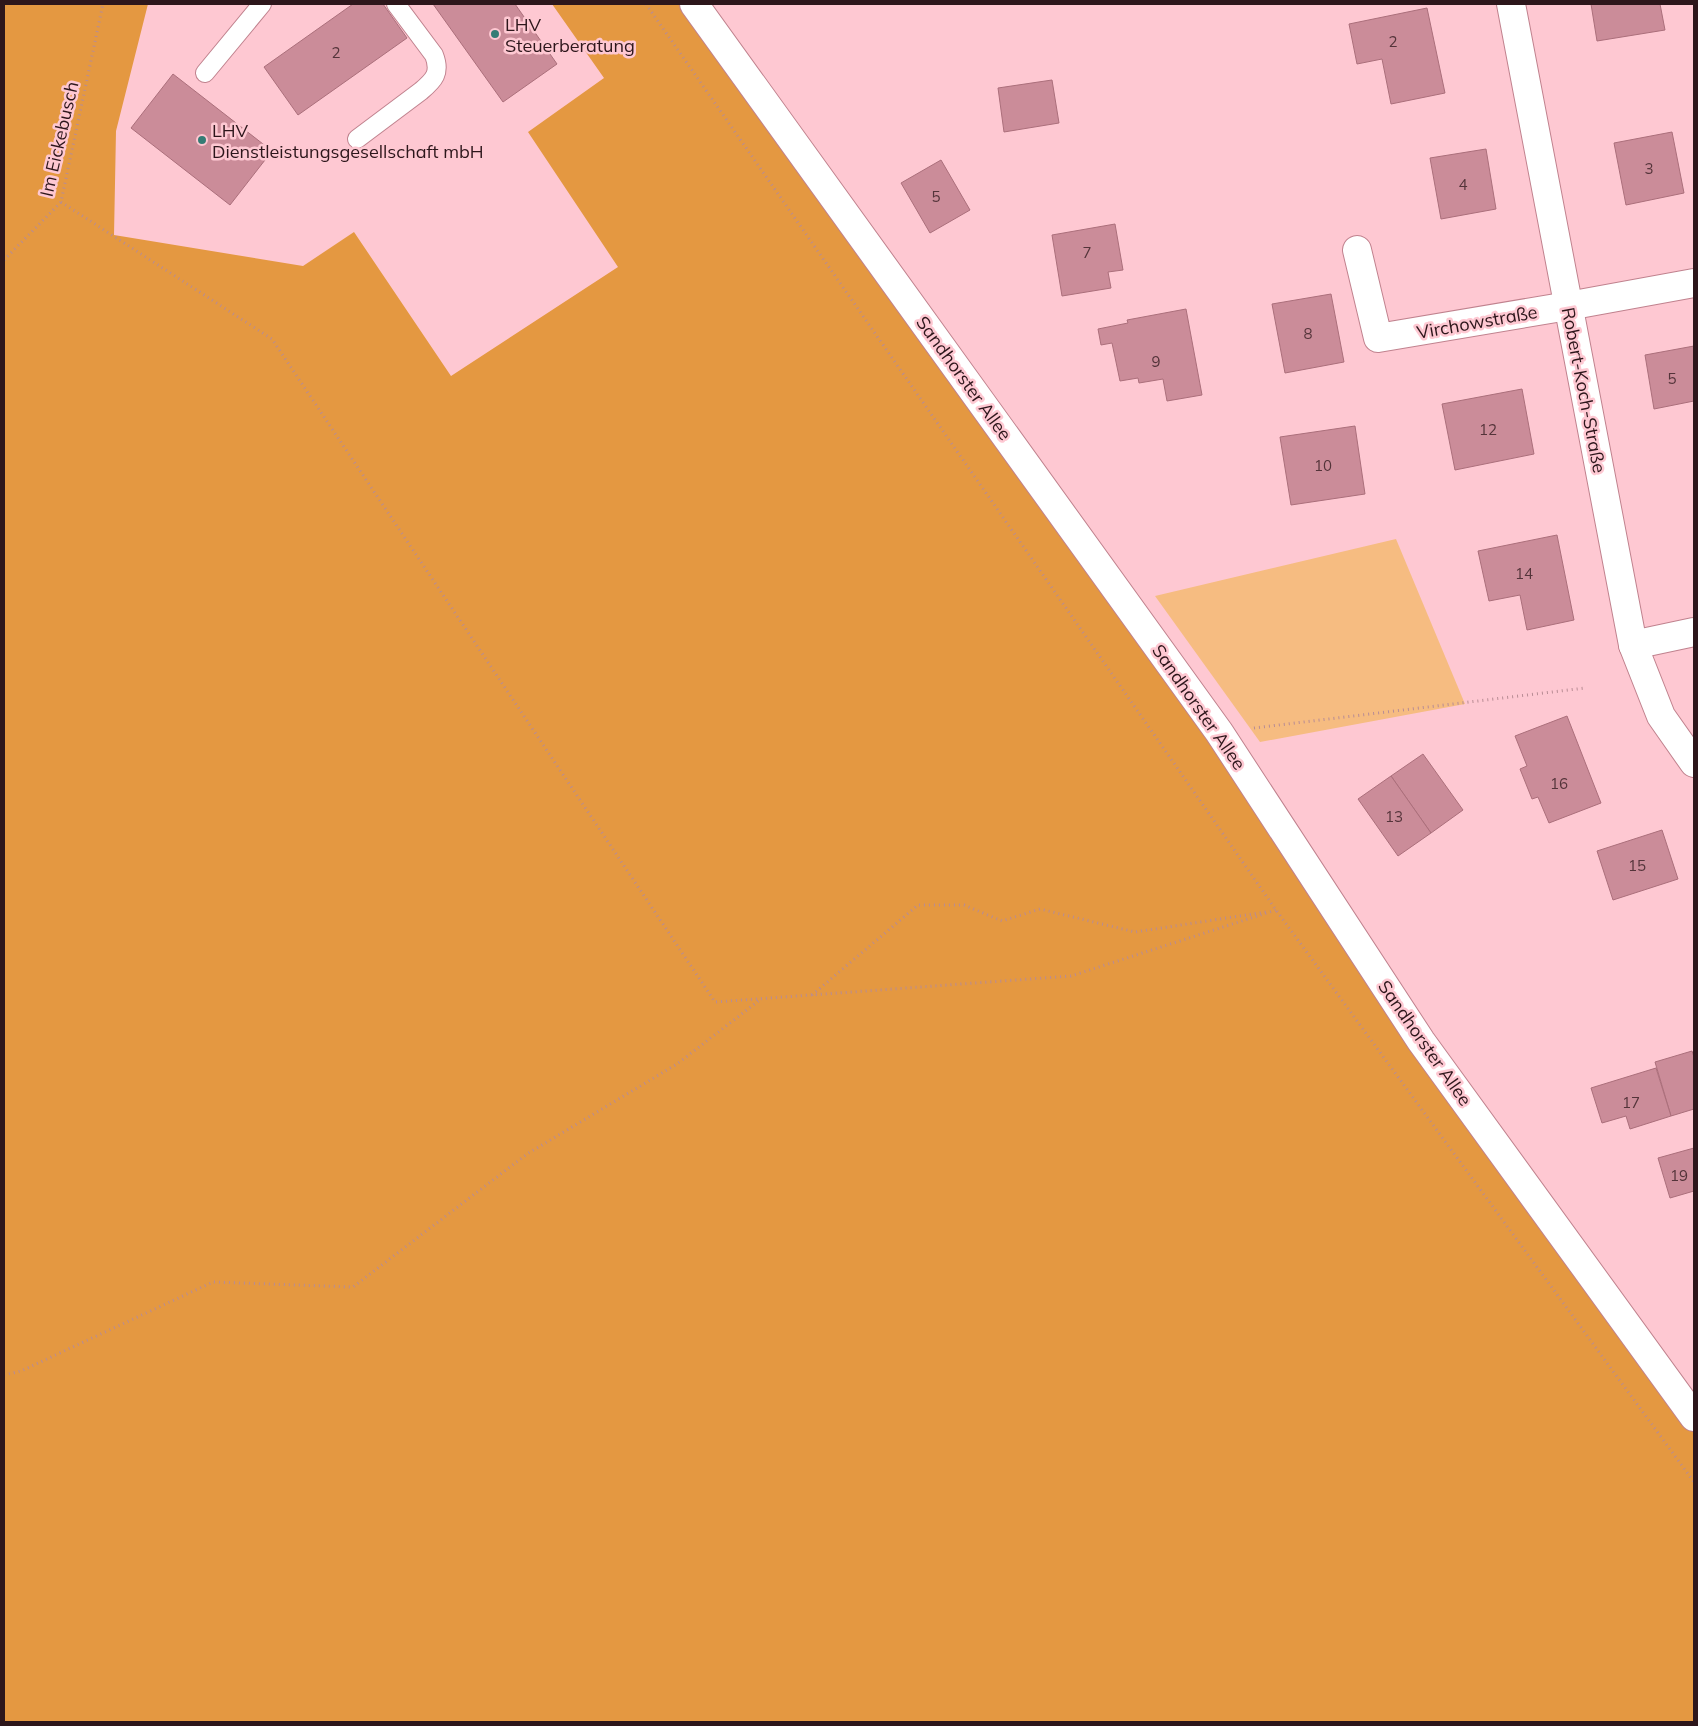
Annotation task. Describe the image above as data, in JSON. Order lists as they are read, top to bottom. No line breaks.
{"streets":{"street":["Virchowstraße","Sandhorster Allee","Robert-Koch-Straße"],"path":["Im Eickebusch"]},"crossings":[["Virchowstraße","Robert-Koch-Straße"]],"places":["LHV Steuerberatung","LHV Dienstleistungsgesellschaft mbH"],"house_numbers":["2","2","3","4","5","7","8","9","5","12","10","14","16","13","15","17","19"]}
